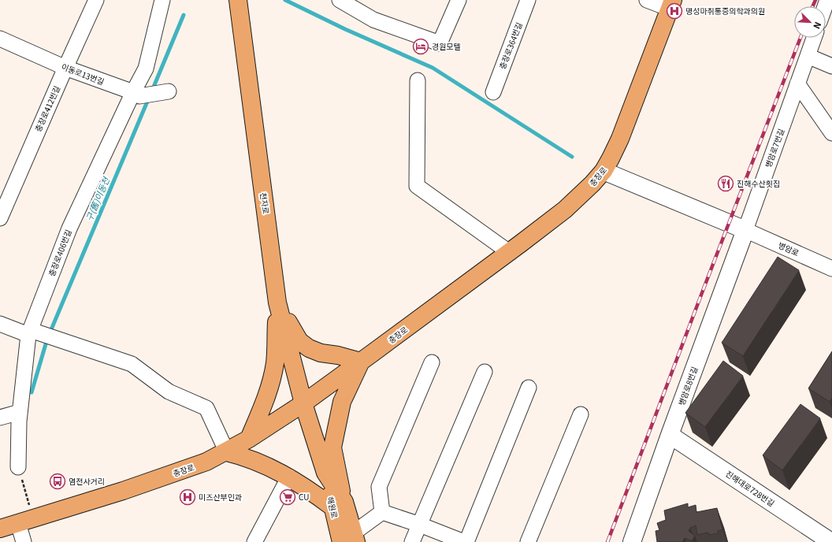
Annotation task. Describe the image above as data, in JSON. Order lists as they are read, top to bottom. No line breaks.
{"streets":{"main road":["충장로","천자로","해원로"],"street":["충장로364번길","이동로13번길","충장로412번길","병암로7번길","병암로","충장로406번길","병암로8번길","진해대로728번길"]},"crossings":[["이동로13번길","충장로412번길"],["이동로13번길","충장로406번길"],["병암로7번길","병암로"],["병암로7번길","병암로8번길"],["충장로","천자로"],["충장로","해원로"],["천자로","해원로"],["병암로","병암로8번길"],["병암로8번길","진해대로728번길"]],"water":["구(舊)이동천"],"places":{"hospital":["명성마취통증의학과의원","미즈산부인과"],"hotel":["경원모텔"],"restaurant":["진해수산횟집"],"bus stop":["염전사거리"],"supermarket":["CU"]},"north":"bottom right"}
